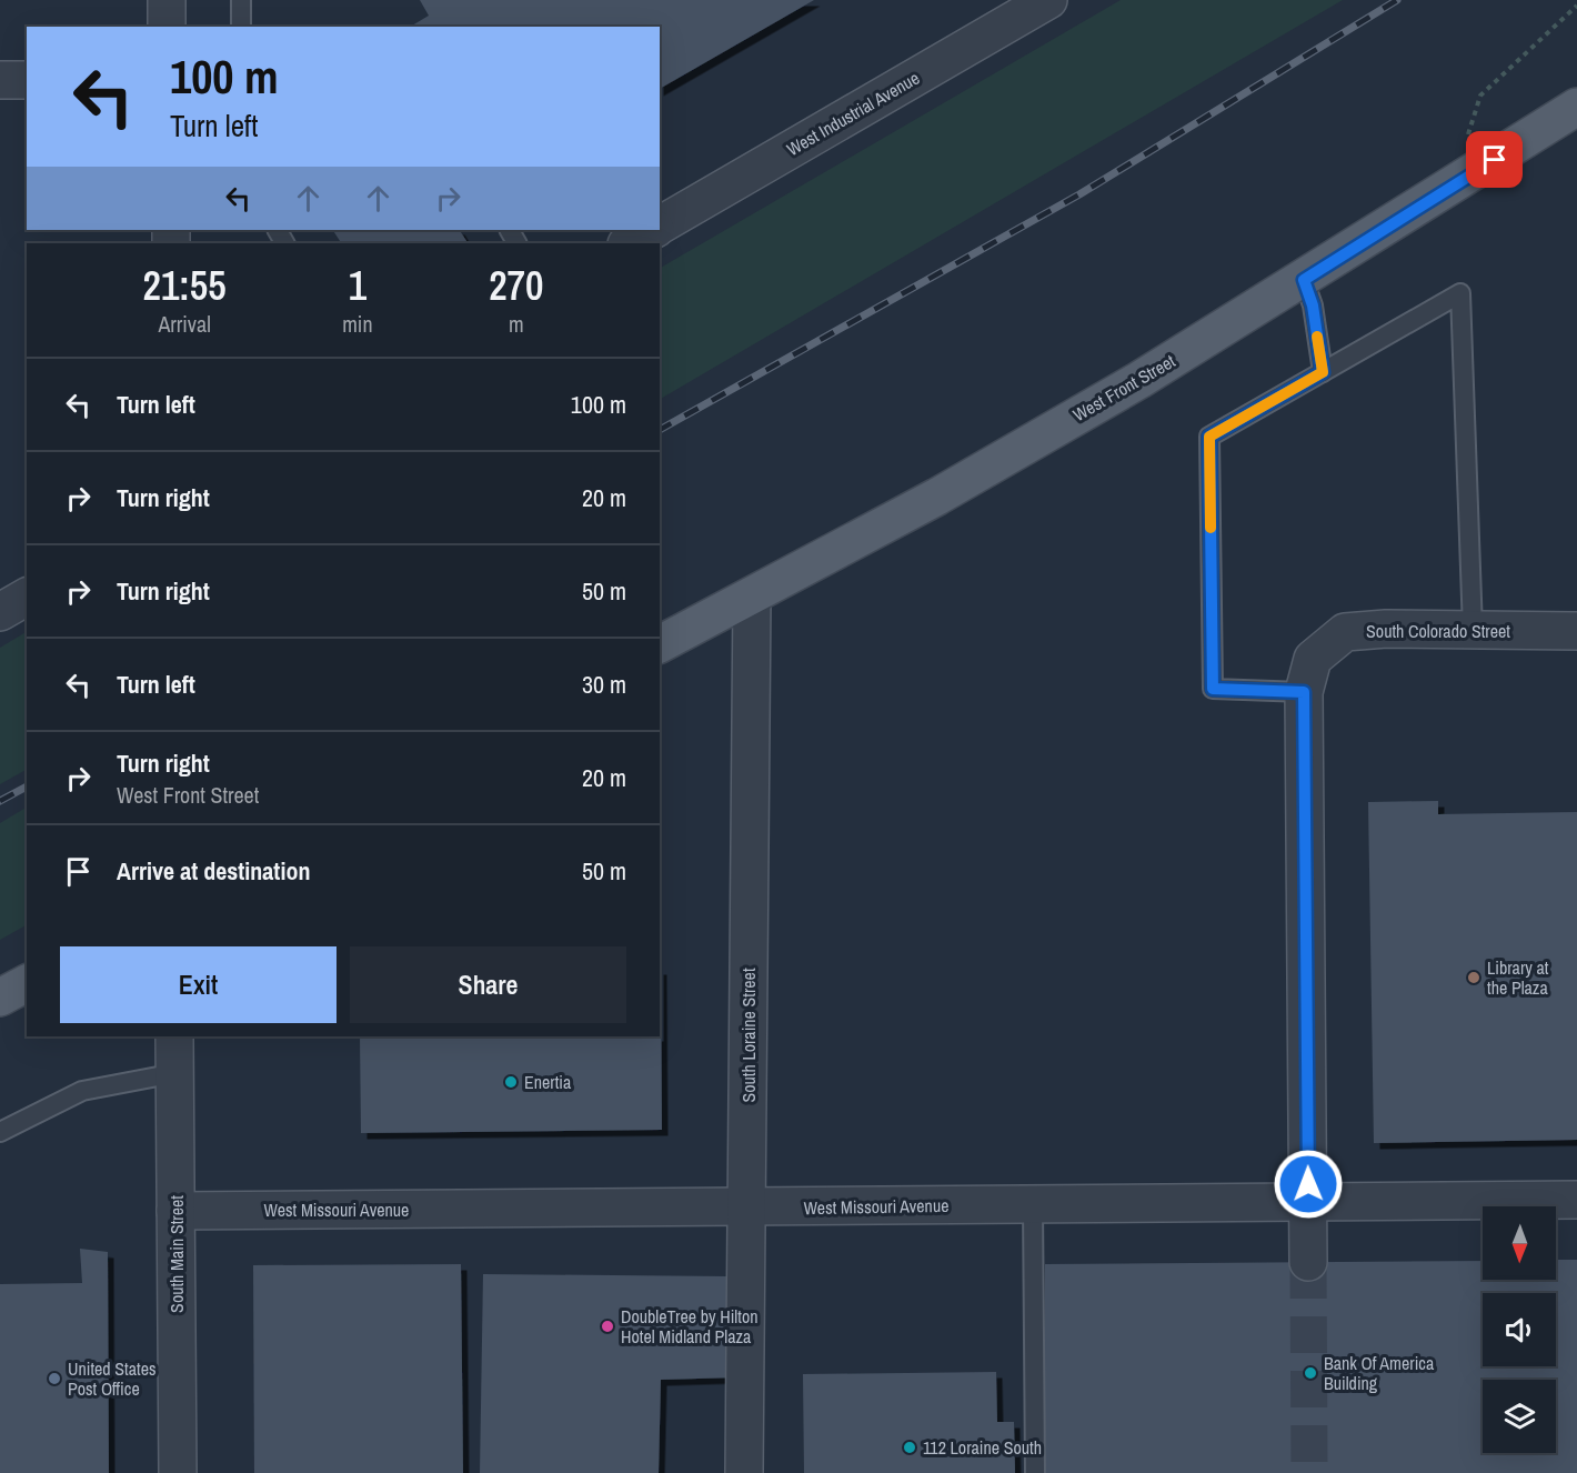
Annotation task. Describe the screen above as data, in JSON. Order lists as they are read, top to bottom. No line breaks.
{"streets":{"main road":["West Front Street"],"street":["West Industrial Avenue","South Colorado Street","South Loraine Street","West Missouri Avenue","South Main Street"]},"crossings":[["West Front Street","South Loraine Street"],["South Colorado Street","West Missouri Avenue"],["South Loraine Street","West Missouri Avenue"],["West Missouri Avenue","South Main Street"]],"places":["Library at the Plaza","Enertia","DoubleTree by Hilton Hotel Midland Plaza","Bank Of America Building","United States Post Office","112 Loraine South"],"north":"bottom","page":{"turn":["100 m","Turn left"],"eta":["21:55","Arrival","1","min","270","m"],"list":[{"name":"Turn left","value":"100 m"},{"name":"Turn right","value":"20 m"},{"name":"Turn right","value":"50 m"},{"name":"Turn left","value":"30 m"},{"name":"Turn right","note":"West Front Street","value":"20 m"},{"name":"Arrive at destination","value":"50 m"}],"buttons":["Exit","Share"]}}
